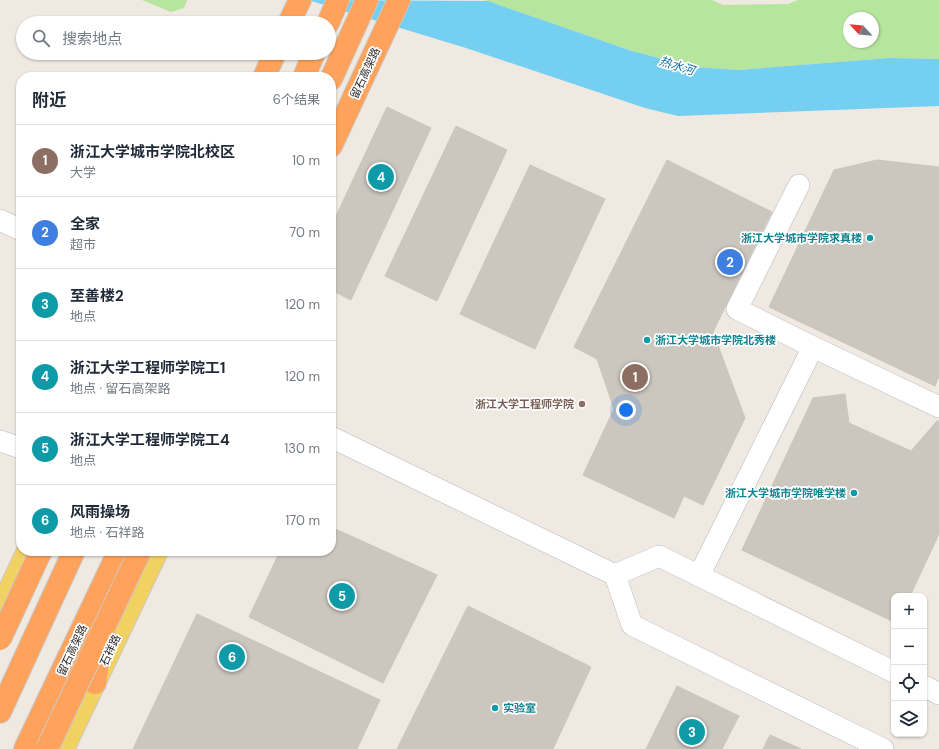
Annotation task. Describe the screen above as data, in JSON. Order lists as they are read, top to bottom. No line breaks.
{"streets":{"highway":["留石高架路"],"main road":["石祥路"]},"water":["热水河"],"places":["浙江大学城市学院求真楼","浙江大学城市学院北秀楼","浙江大学工程师学院","浙江大学城市学院唯学楼","实验室"],"north":"top left","page":{"search":"搜索地点","heading":["附近","6个结果"],"list":[{"mark":"1","name":"浙江大学城市学院北校区","note":"大学","value":"10 m"},{"mark":"2","name":"全家","note":"超市","value":"70 m"},{"mark":"3","name":"至善楼2","note":"地点","value":"120 m"},{"mark":"4","name":"浙江大学工程师学院工1","note":"地点 · 留石高架路","value":"120 m"},{"mark":"5","name":"浙江大学工程师学院工4","note":"地点","value":"130 m"},{"mark":"6","name":"风雨操场","note":"地点 · 石祥路","value":"170 m"}],"pins":["4","2","1","5","6","3"],"map_buttons":["+","−"]}}
